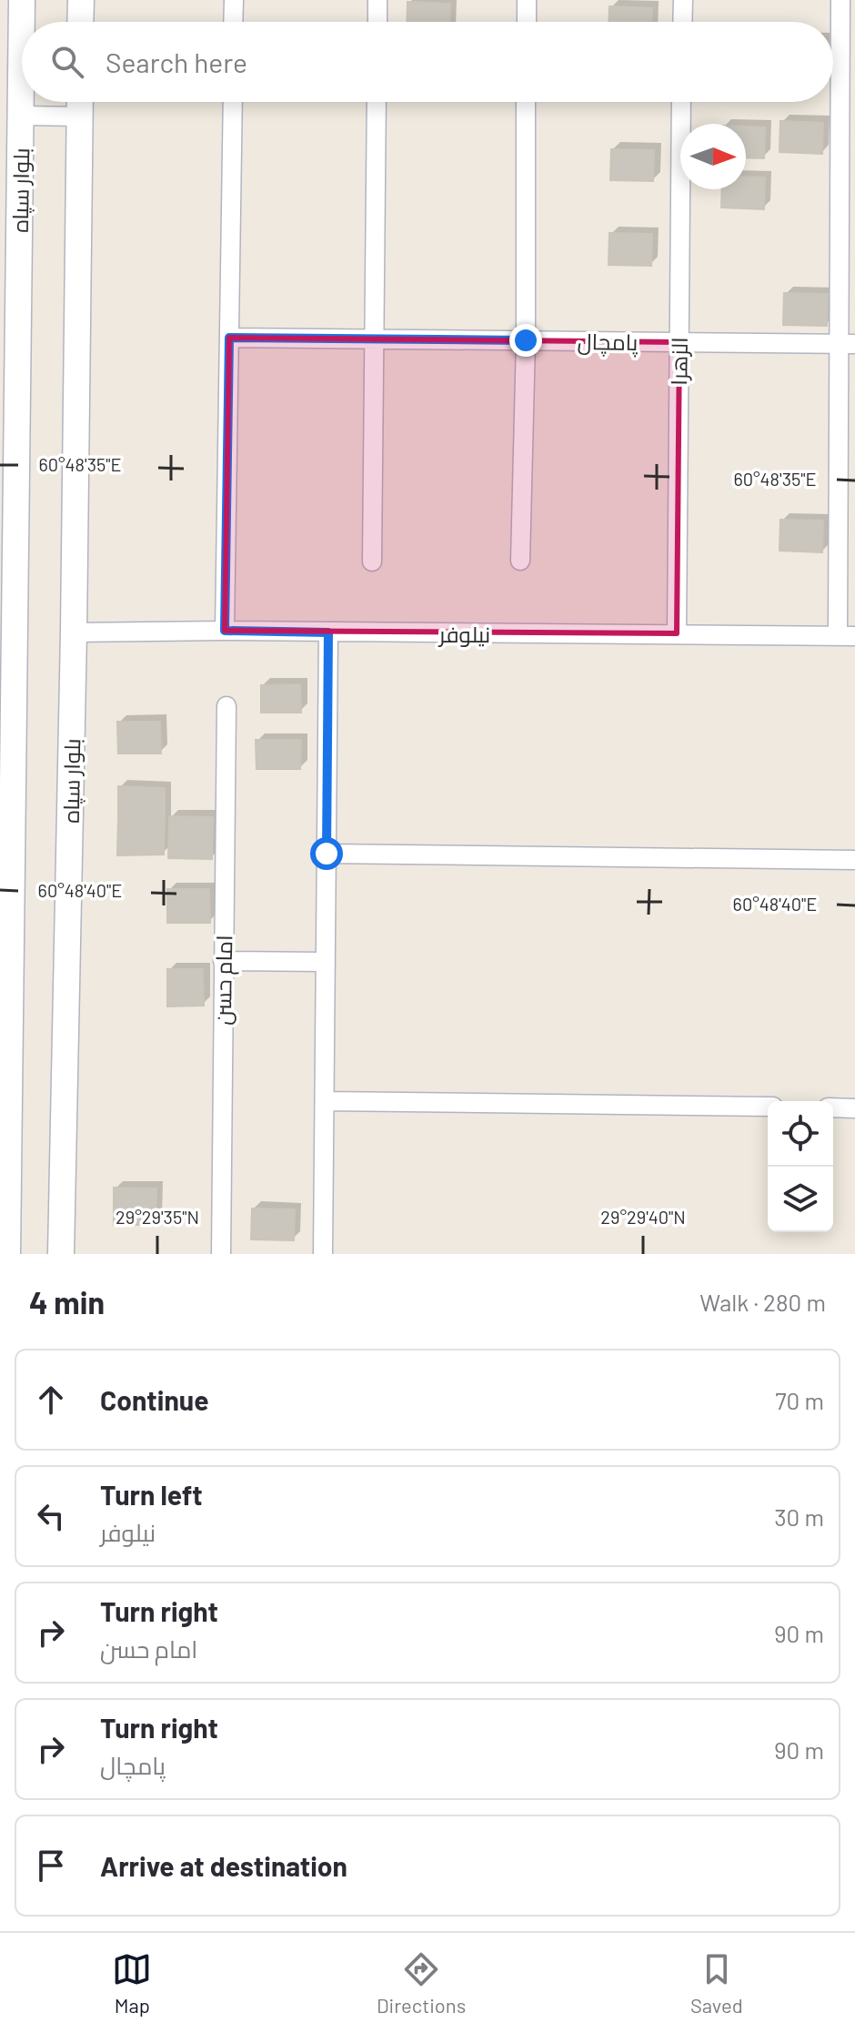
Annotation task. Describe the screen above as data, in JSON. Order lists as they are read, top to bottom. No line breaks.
{"streets":{"main road":["بلوار سپاه"],"street":["پامچال","الزهرا","نیلوفر","امام حسن"]},"crossings":[["بلوار سپاه","نیلوفر"],["پامچال","الزهرا"],["الزهرا","نیلوفر"]],"north":"right","page":{"search":"Search here","heading":["4 min","Walk · 280 m"],"list":[["Continue","70 m"],["Turn left","نیلوفر","30 m"],["Turn right","امام حسن","90 m"],["Turn right","پامچال","90 m"],"Arrive at destination"],"nav":["Map","Directions","Saved"]},"coordinates":["60°48'35\"E","60°48'40\"E","29°29'35\"N","29°29'40\"N"]}
